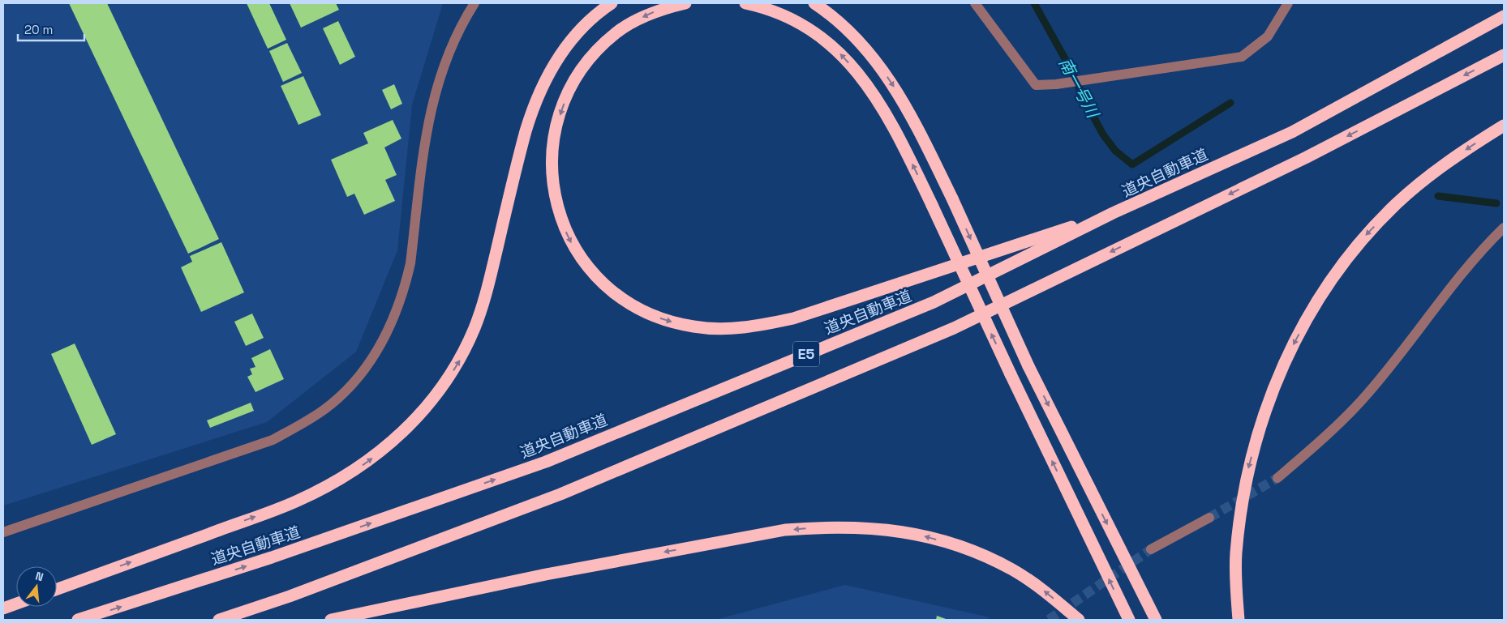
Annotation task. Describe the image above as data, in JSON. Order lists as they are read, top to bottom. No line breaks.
{"streets":{"highway":["道央自動車道","E5"]},"water":["南一号川"],"scale_bar":"20 m","north":"top"}
